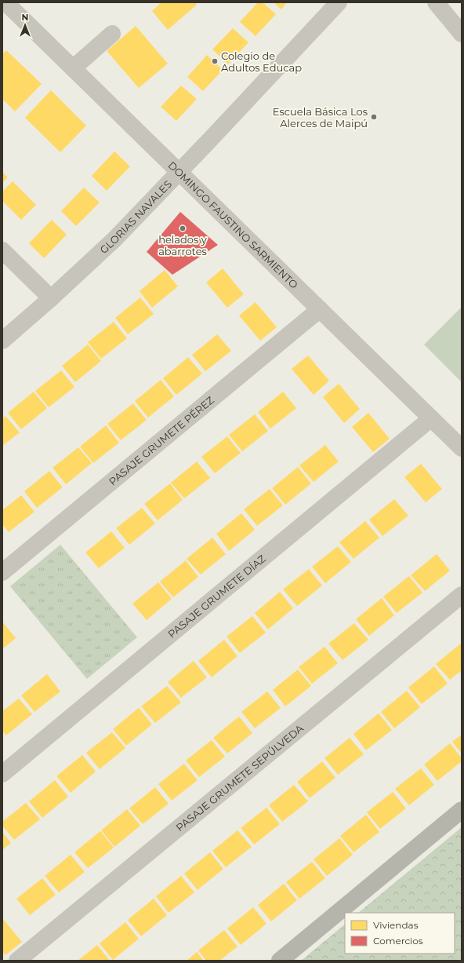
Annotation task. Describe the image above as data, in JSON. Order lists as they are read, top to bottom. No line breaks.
{"streets":{"street":["GLORIAS NAVALES","DOMINGO FAUSTINO SARMIENTO","PASAJE GRUMETE PÉREZ","PASAJE GRUMETE DÍAZ","PASAJE GRUMETE SEPÚLVEDA"]},"crossings":[["GLORIAS NAVALES","DOMINGO FAUSTINO SARMIENTO"],["DOMINGO FAUSTINO SARMIENTO","PASAJE GRUMETE PÉREZ"],["DOMINGO FAUSTINO SARMIENTO","PASAJE GRUMETE DÍAZ"]],"places":["Colegio de Adultos Educap","Escuela Básica Los Alerces de Maipú","helados y abarrotes"],"legend":["Viviendas","Comercios"],"north":"top"}
